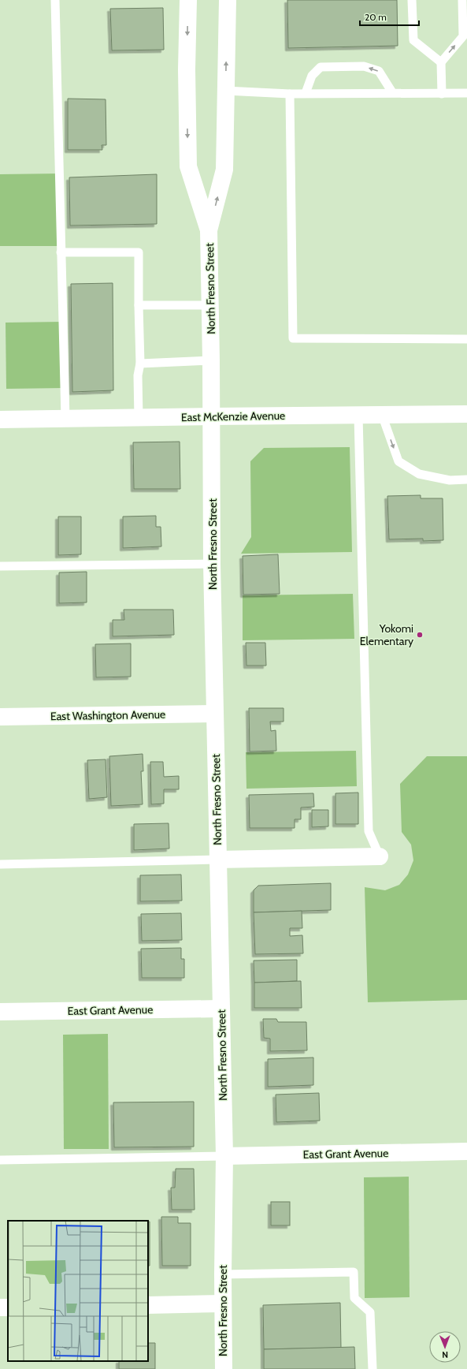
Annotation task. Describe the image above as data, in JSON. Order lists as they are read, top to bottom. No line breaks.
{"streets":{"main road":["North Fresno Street","East McKenzie Avenue","East Washington Avenue","East Grant Avenue"]},"crossings":[["North Fresno Street","East McKenzie Avenue"],["North Fresno Street","East Washington Avenue"],["North Fresno Street","East Grant Avenue"]],"places":["Yokomi Elementary"],"scale_bar":"20 m","north":"bottom"}
